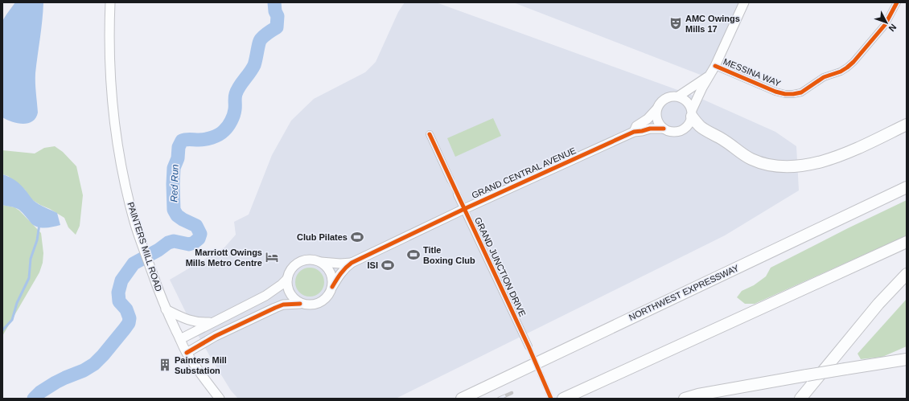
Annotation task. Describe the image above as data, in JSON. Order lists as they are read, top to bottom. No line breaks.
{"streets":{"highway":["NORTHWEST EXPRESSWAY"],"street":["MESSINA WAY","GRAND CENTRAL AVENUE","PAINTERS MILL ROAD","GRAND JUNCTION DRIVE"]},"crossings":[["MESSINA WAY","GRAND CENTRAL AVENUE"],["GRAND CENTRAL AVENUE","PAINTERS MILL ROAD"],["GRAND CENTRAL AVENUE","GRAND JUNCTION DRIVE"]],"water":["Red Run"],"places":{"theatre":["AMC Owings Mills 17"],"sports":["Club Pilates","Title Boxing Club","ISI"],"hotel":["Marriott Owings Mills Metro Centre"],"building":["Painters Mill Substation"]},"north":"bottom right"}
